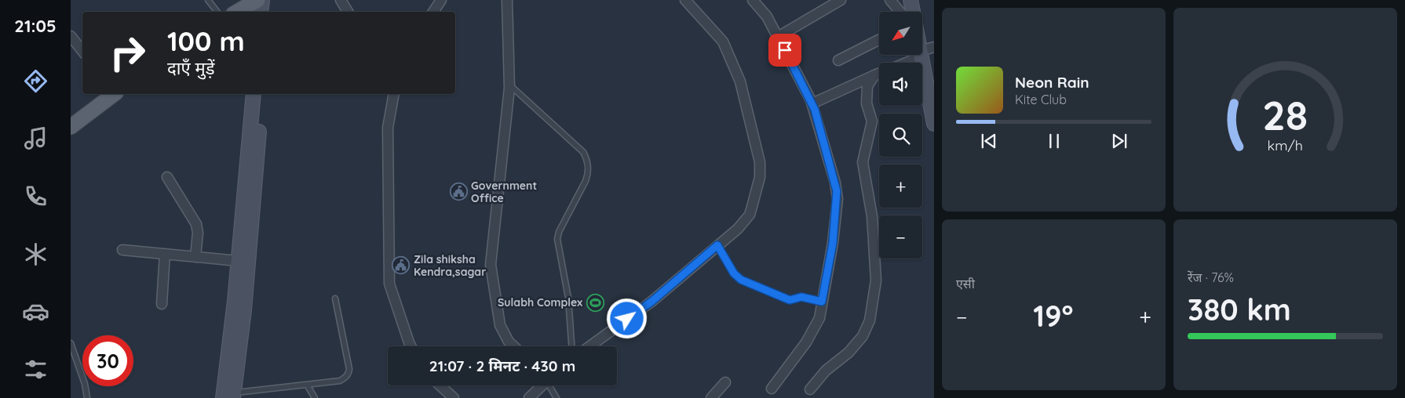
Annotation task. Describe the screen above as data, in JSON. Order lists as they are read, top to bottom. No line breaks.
{"places":{"public building":["Government Office","Zila shiksha Kendra,sagar"],"sports":["Sulabh Complex"]},"north":"bottom left","page":{"tabs":"21:05","map_buttons":["+","−"],"turn":["100 m","दाएँ मुड़ें"],"song":["Neon Rain","Kite Club"],"tile":["एसी",["रेंज · 76%","380 km"]],"heat":["−","19°","+"],"limit":"30","trip":"21:07 · 2 मिनट · 430 m","gauge":["28","km/h"]}}
